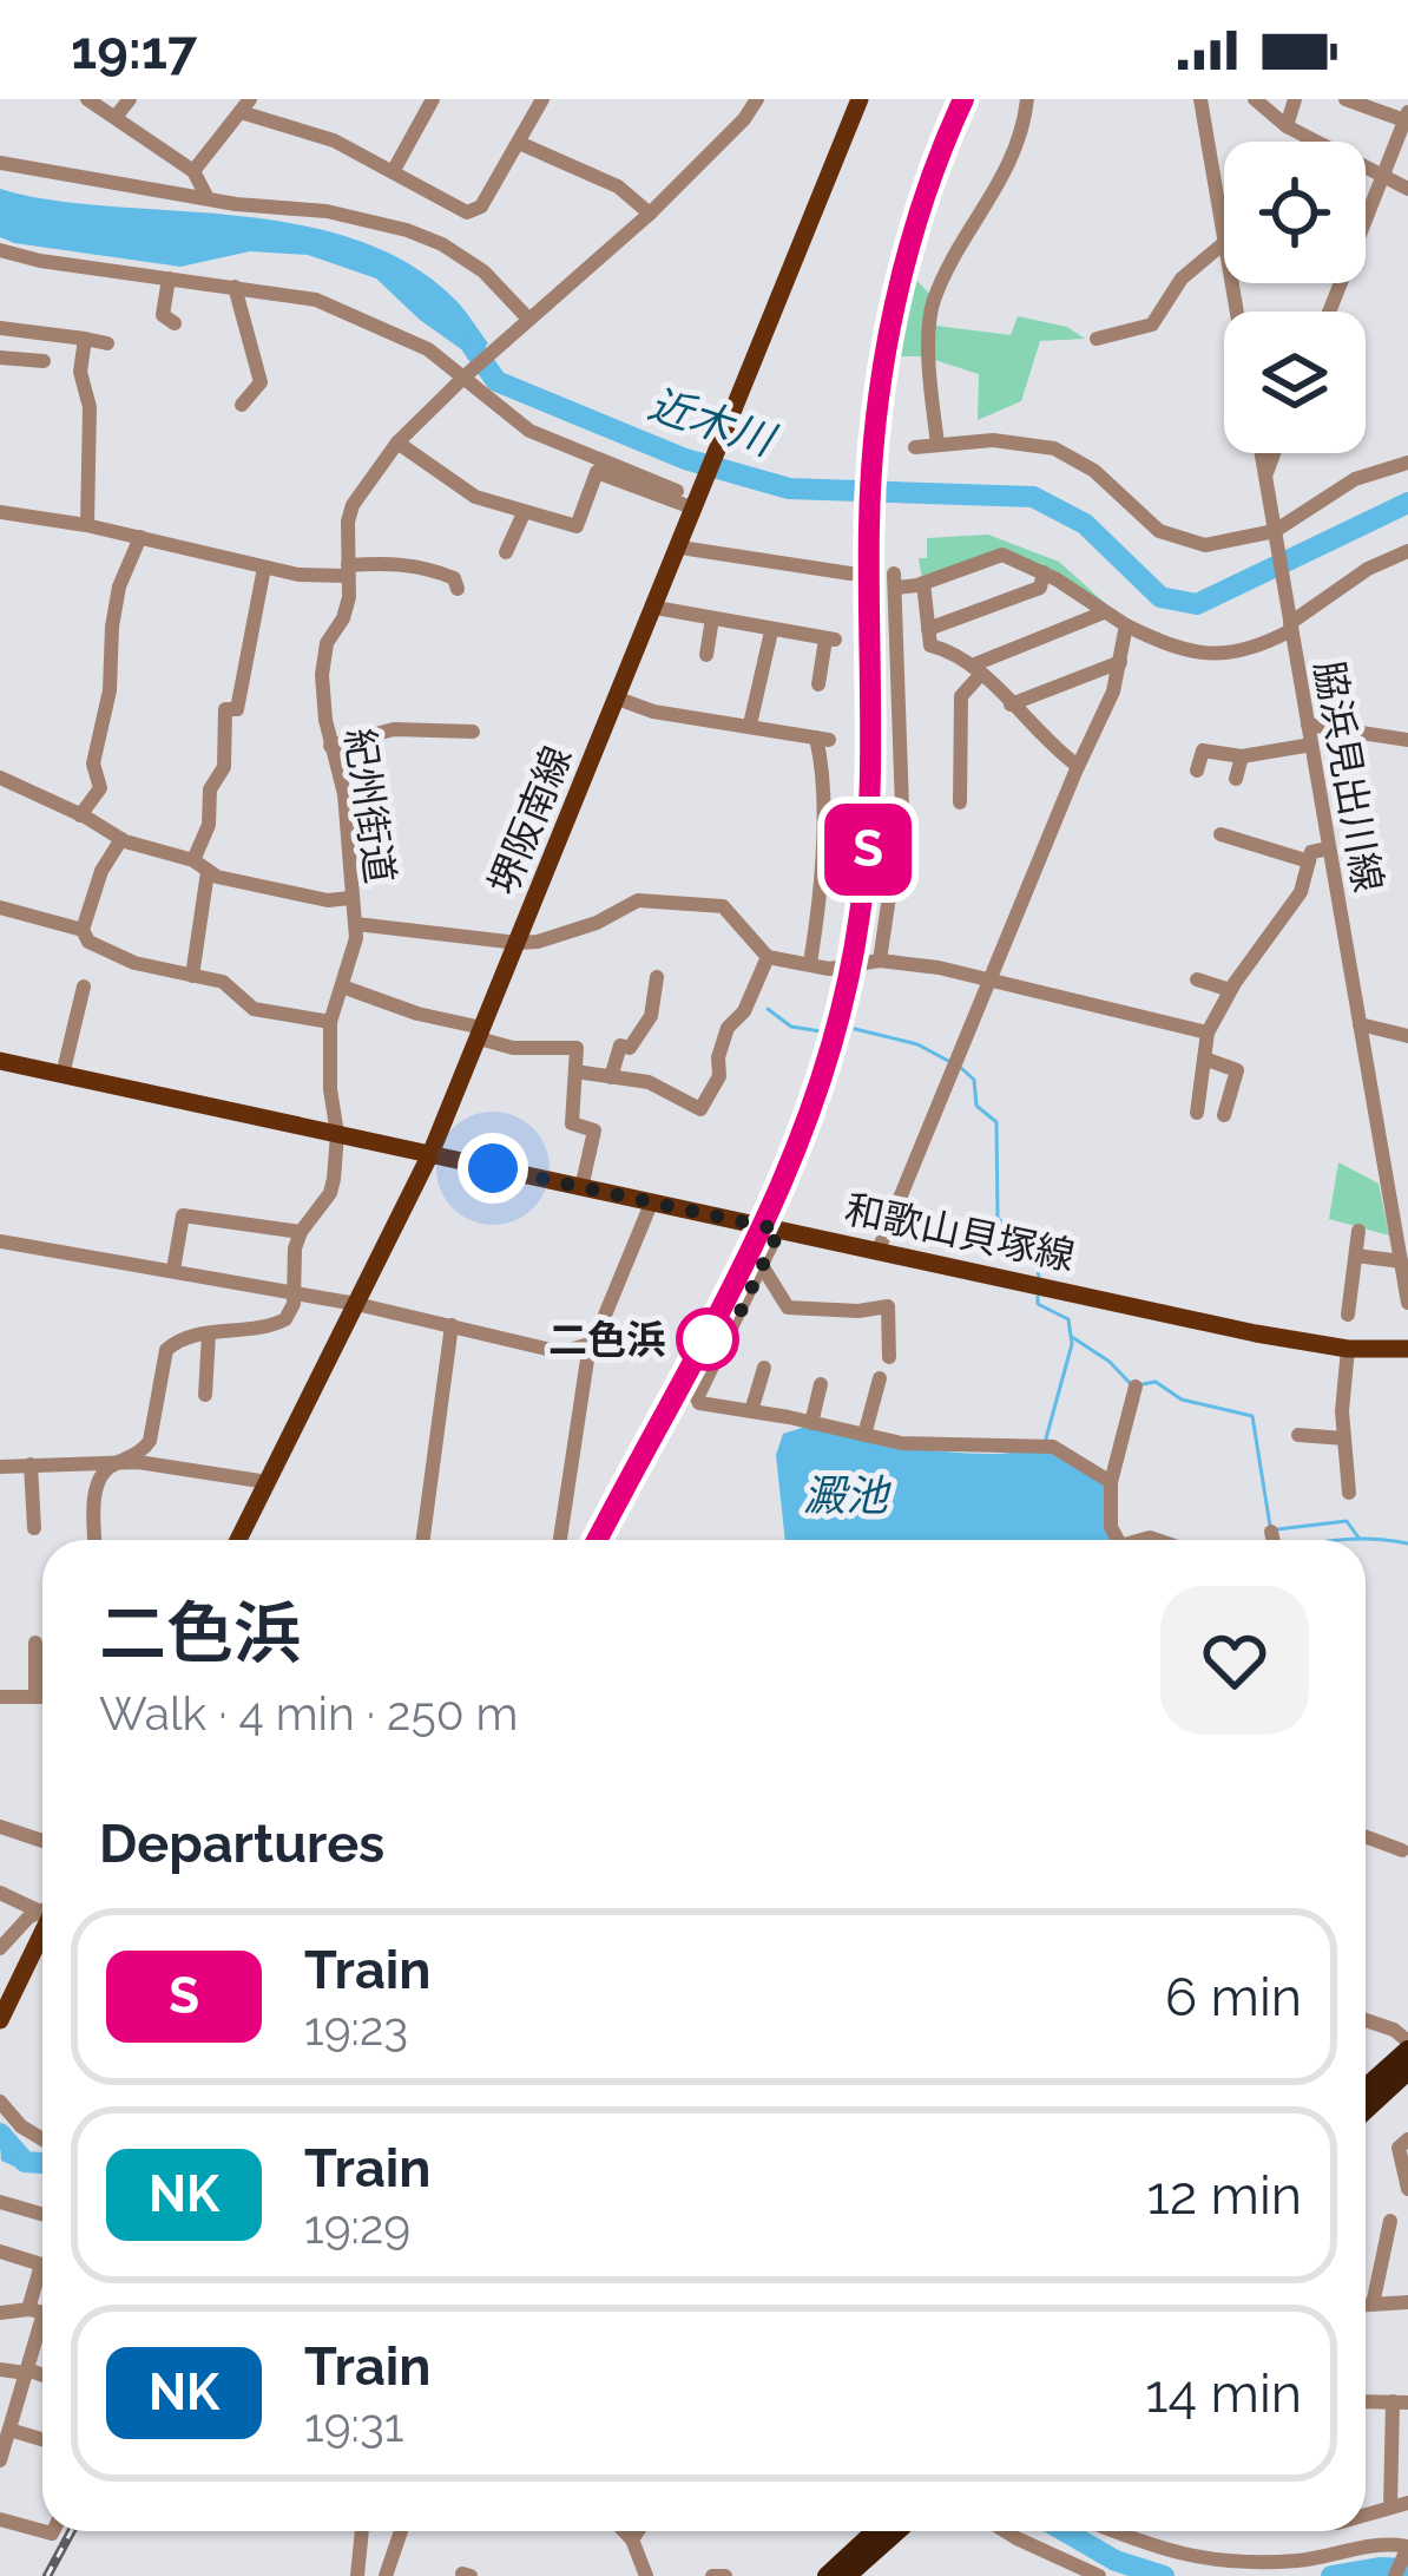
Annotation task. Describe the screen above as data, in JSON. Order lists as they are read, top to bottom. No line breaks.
{"streets":{"main road":["堺阪南線","和歌山貝塚線"],"street":["脇浜見出川線","紀州街道"]},"crossings":[["紀州街道","和歌山貝塚線"],["堺阪南線","和歌山貝塚線"]],"water":["近木川","澱池"],"places":["二色浜"],"page":{"status":"19:17","on_map":"S","heading":[["二色浜","Walk · 4 min · 250 m"],"Departures"],"list":[{"mark":"S","name":"Train","note":"19:23","value":"6 min"},{"mark":"NK","name":"Train","note":"19:29","value":"12 min"},{"mark":"NK","name":"Train","note":"19:31","value":"14 min"}]}}
